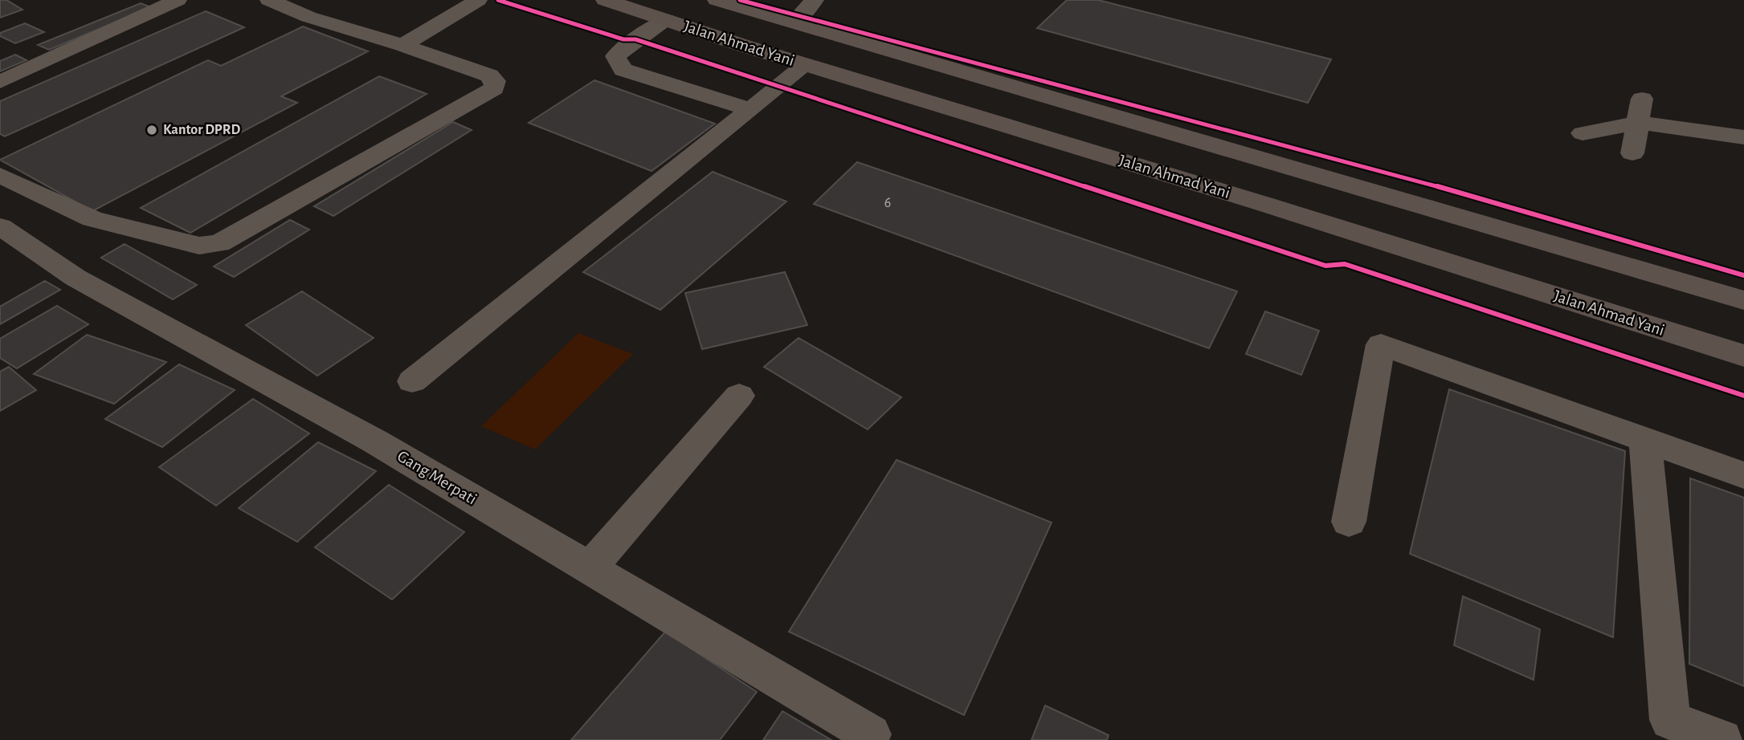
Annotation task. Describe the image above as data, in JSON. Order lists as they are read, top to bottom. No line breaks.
{"streets":{"highway":["Jalan Ahmad Yani"],"street":["Gang Merpati"]},"places":["Kantor DPRD"],"house_numbers":["6"]}
